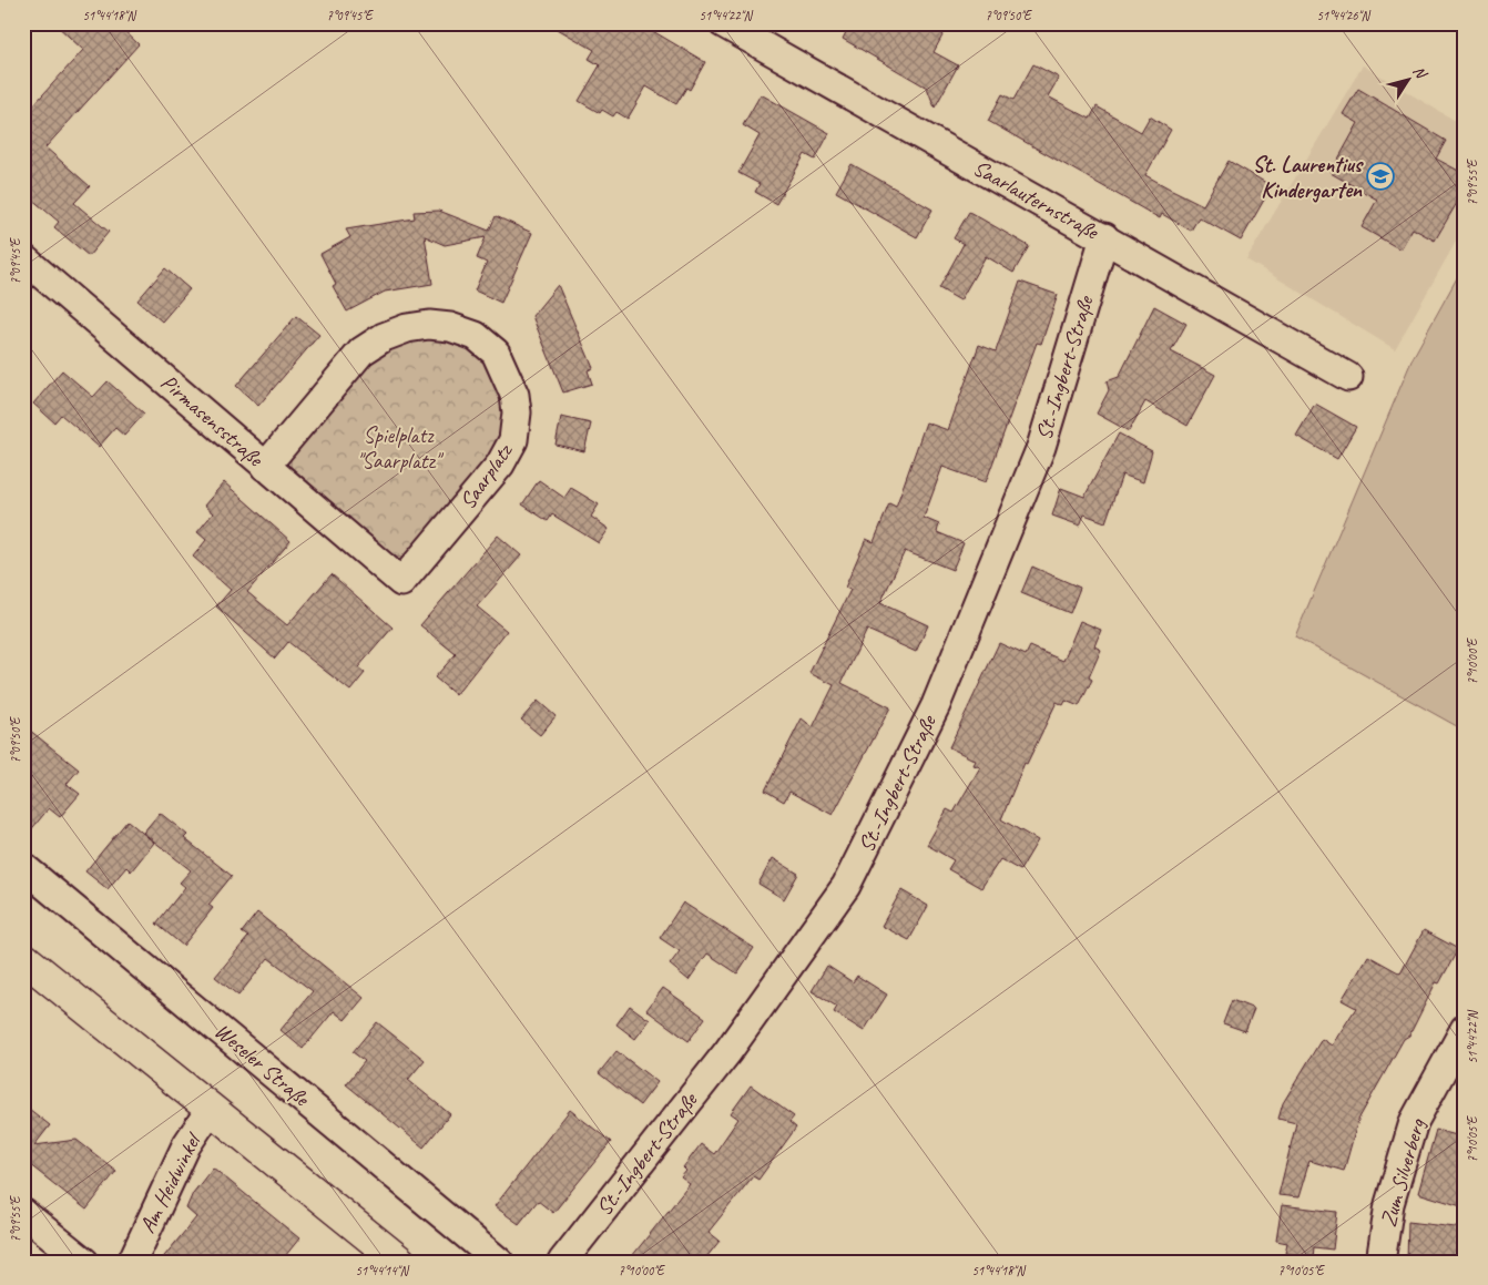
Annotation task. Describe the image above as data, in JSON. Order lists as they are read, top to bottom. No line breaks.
{"streets":{"street":["Saarlauternstraße","St.-Ingbert-Straße","Pirmasensstraße","Saarplatz","Weseler Straße","Zum Silverberg","Am Heidwinkel"]},"crossings":[["Saarlauternstraße","St.-Ingbert-Straße"],["Pirmasensstraße","Saarplatz"]],"parks":["Spielplatz \"Saarplatz\""],"places":{"school or university":["St. Laurentius Kindergarten"]},"north":"top right","coordinates":["51°44'18\"N","7°09'45\"E","51°44'22\"N","7°09'50\"E","51°44'26\"N","7°09'55\"E","7°10'00\"E","7°10'05\"E","51°44'14\"N"]}
